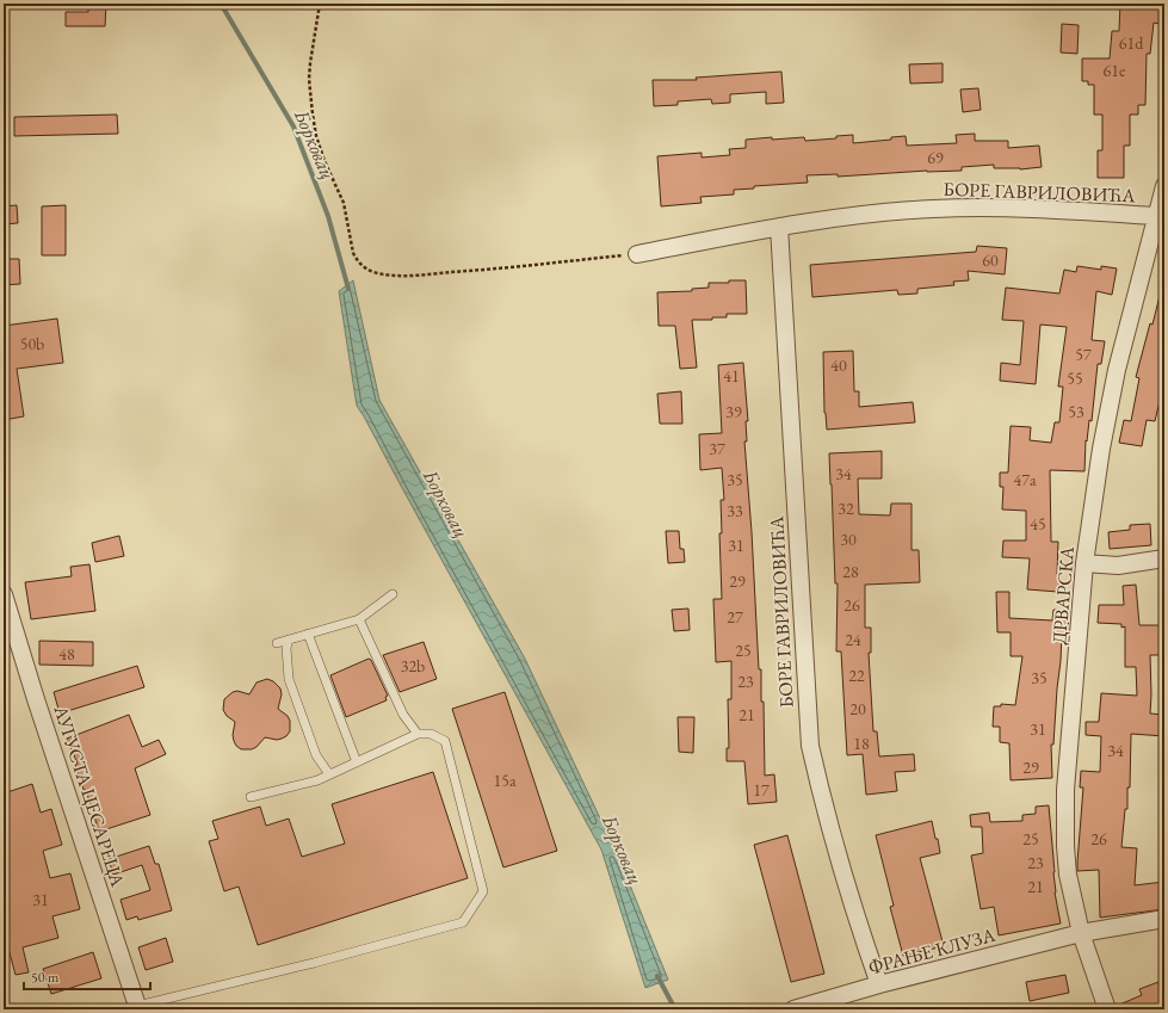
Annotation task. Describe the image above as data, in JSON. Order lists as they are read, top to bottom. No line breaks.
{"streets":{"street":["БОРЕ ГАВРИЛОВИЋА","ДРВАРСКА","АУГУСТА ЦЕСАРЕЦА","ФРАЊЕ КЛУЗА"]},"crossings":[["БОРЕ ГАВРИЛОВИЋА","ДРВАРСКА"],["БОРЕ ГАВРИЛОВИЋА","ФРАЊЕ КЛУЗА"],["ДРВАРСКА","ФРАЊЕ КЛУЗА"]],"water":["Борковац"],"house_numbers":["61d","61e","69","60","50b","57","40","41","55","39","53","37","34","35","47a","32","33","45","30","31","28","29","26","27","24","25","48","32b","22","35","23","20","21","31","18","34","29","15a","17","25","26","23","21","31"],"scale_bar":"50 m"}
